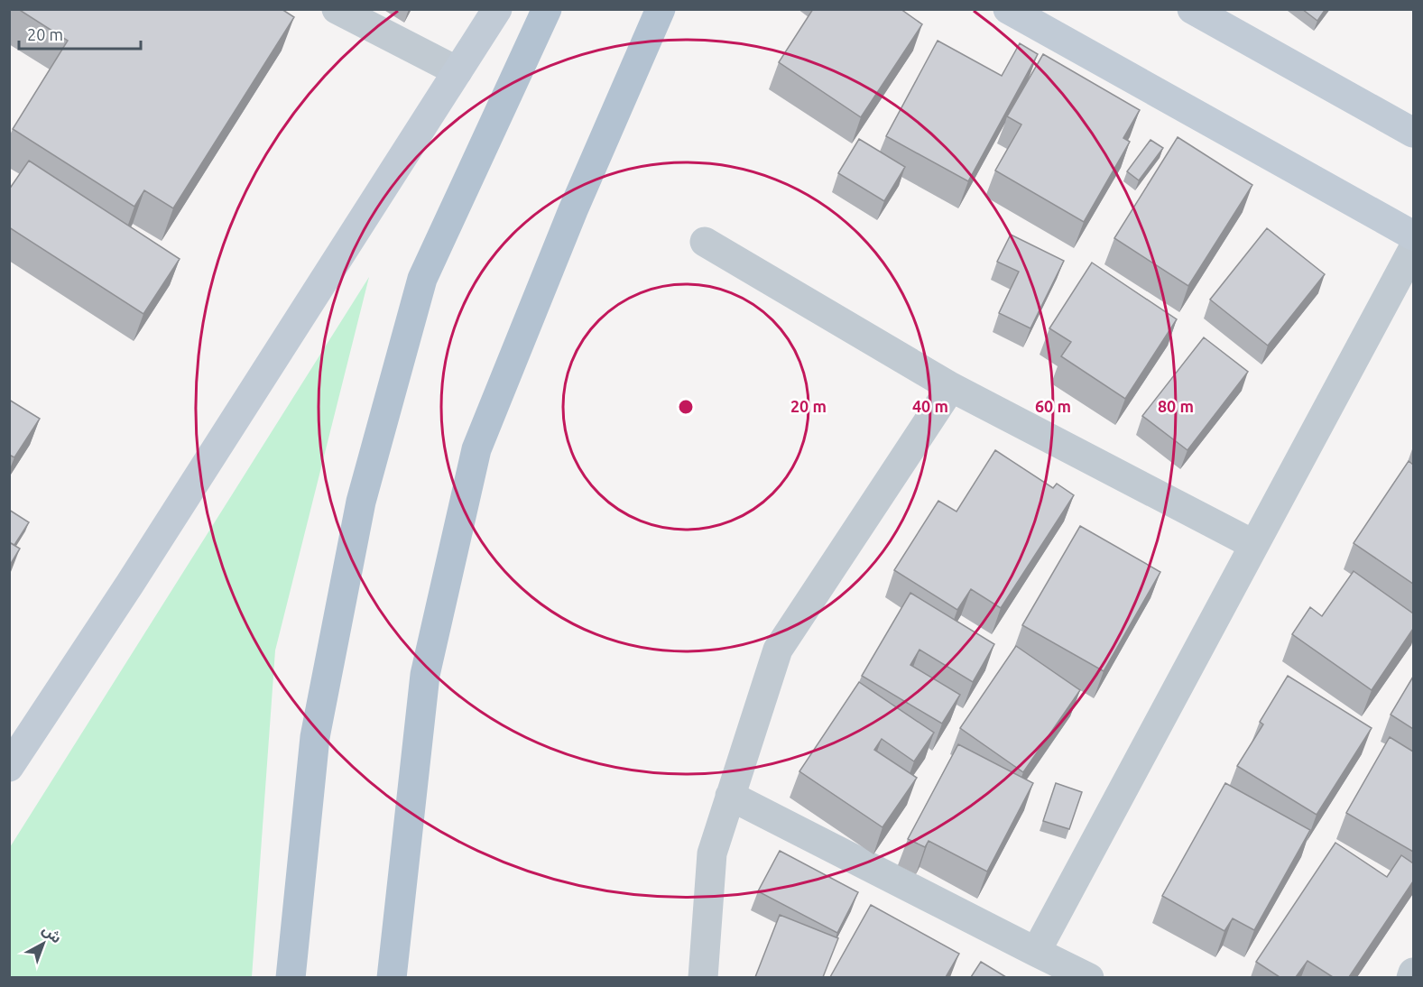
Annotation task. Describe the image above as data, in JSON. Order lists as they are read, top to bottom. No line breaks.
{"scale_bar":"20 m","north":"top right","rings":["20 m","40 m","60 m","80 m"]}
